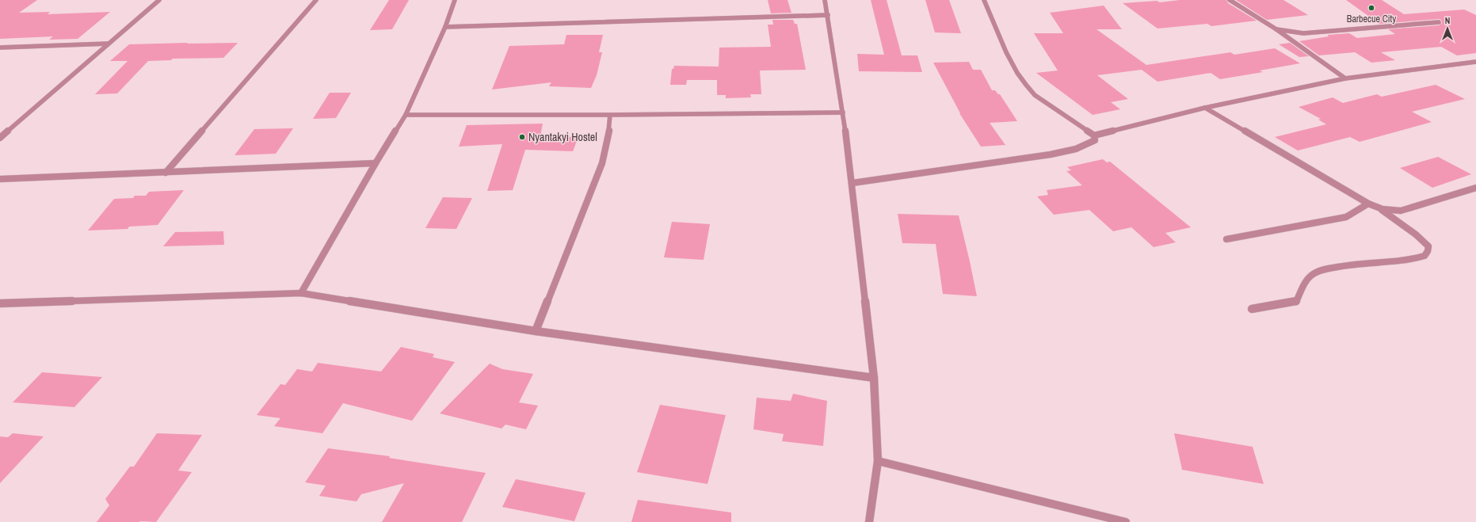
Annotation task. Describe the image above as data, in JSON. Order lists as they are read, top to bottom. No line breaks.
{"places":["Barbecue City","Nyantakyi Hostel"],"north":"top"}
